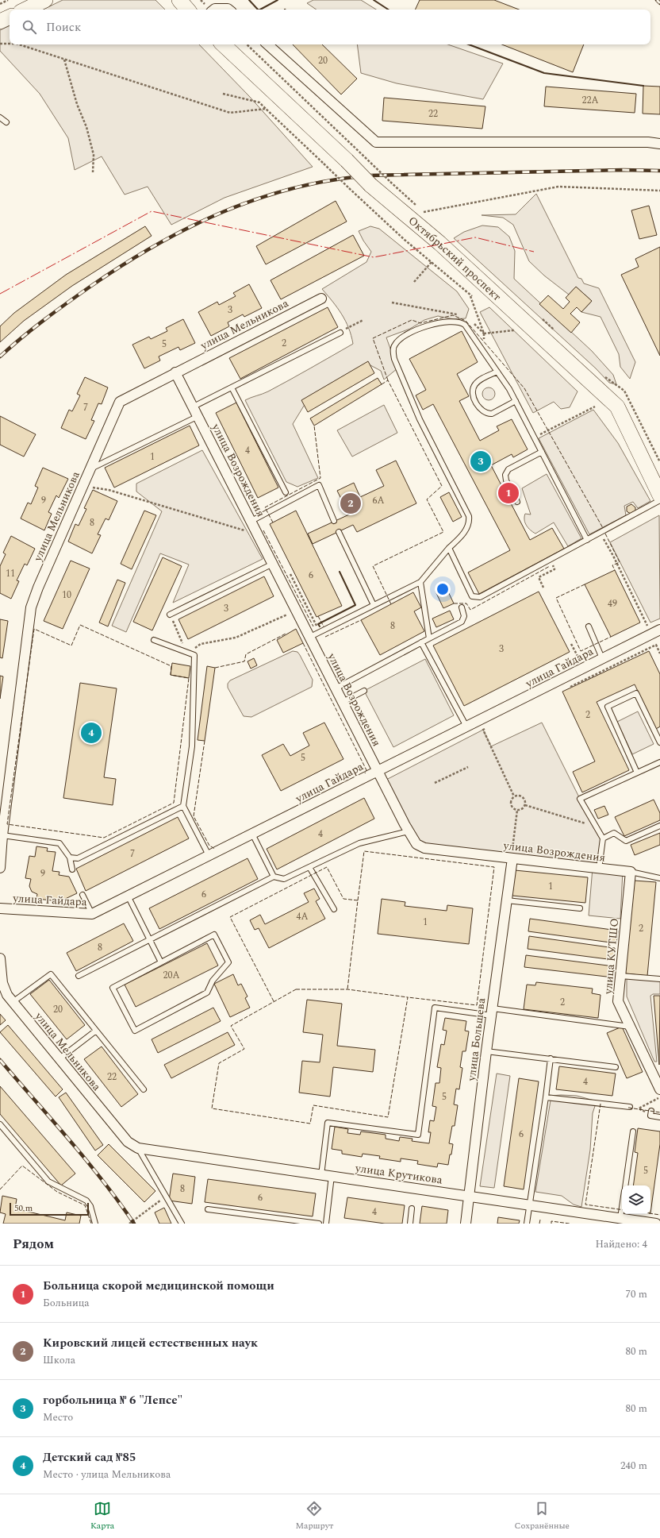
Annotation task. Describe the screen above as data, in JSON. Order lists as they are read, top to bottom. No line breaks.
{"streets":{"main road":["Октябрьский проспект"],"street":["улица Мельникова","улица Возрождения","улица Гайдара","улица КУТШО","улица Большева","улица Крутикова"]},"crossings":[["улица Мельникова","улица Возрождения"],["улица Мельникова","улица Крутикова"],["улица Возрождения","улица Гайдара"],["улица Возрождения","улица КУТШО"],["улица Возрождения","улица Большева"],["улица Большева","улица Крутикова"]],"house_numbers":["20","22А","22","3","2","5","7","4","1","9","6А","8","11","6","10","49","3","8","3","2","5","4","7","9","1","6","4А","1","2","8","20А","2","20","22","4","5","6","5","8","6","4"],"scale_bar":"50 m","page":{"search":"Поиск","pins":["3","1","2","4"],"scale":"50 m","heading":["Рядом","Найдено: 4"],"list":[{"mark":"1","name":"Больница скорой медицинской помощи","note":"Больница","value":"70 m"},{"mark":"2","name":"Кировский лицей естественных наук","note":"Школа","value":"80 m"},{"mark":"3","name":"горбольница № 6 \"Лепсе\"","note":"Место","value":"80 m"},{"mark":"4","name":"Детский сад №85","note":"Место · улица Мельникова","value":"240 m"}],"nav":["Карта","Маршрут","Сохранённые"]}}
